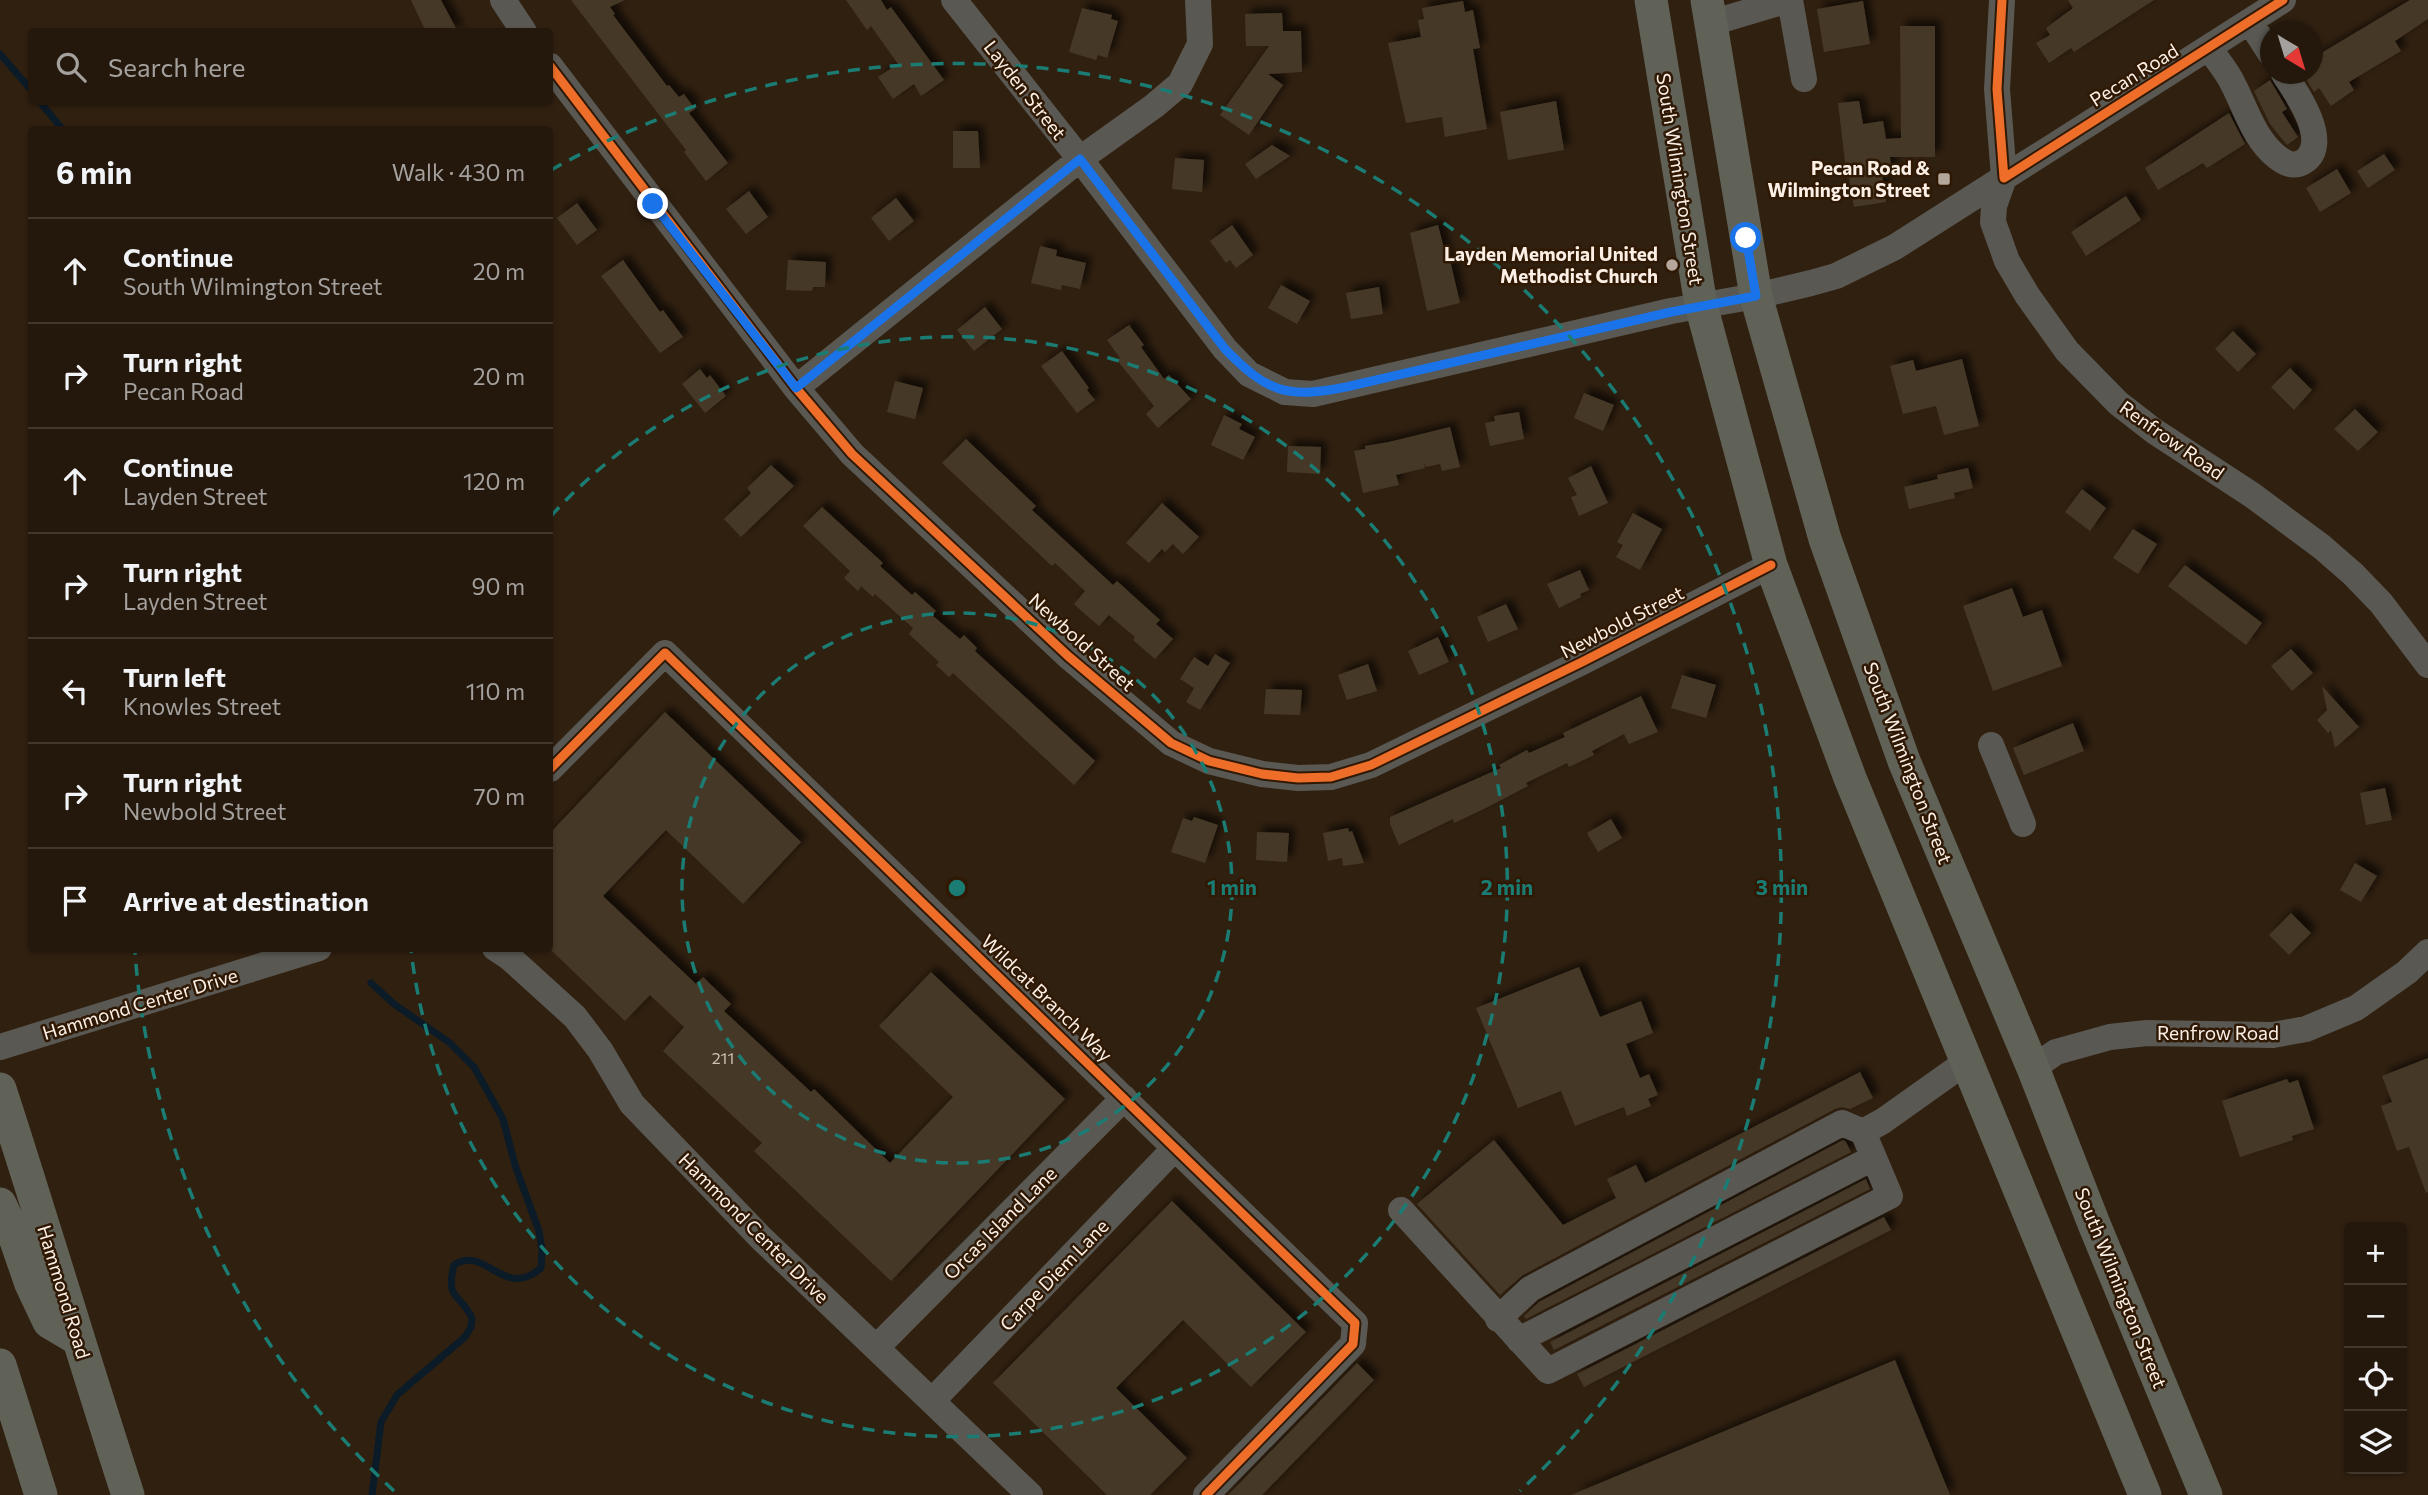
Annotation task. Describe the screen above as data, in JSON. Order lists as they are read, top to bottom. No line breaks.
{"streets":{"main road":["South Wilmington Street","Hammond Road"],"street":["Pecan Road","Layden Street","Renfrow Road","Newbold Street","Wildcat Branch Way","Hammond Center Drive","Orcas Island Lane","Carpe Diem Lane"]},"crossings":[["Pecan Road","Layden Street"],["Pecan Road","South Wilmington Street"],["Pecan Road","Renfrow Road"],["Layden Street","South Wilmington Street"],["South Wilmington Street","Renfrow Road"],["South Wilmington Street","Newbold Street"],["Wildcat Branch Way","Orcas Island Lane"],["Wildcat Branch Way","Carpe Diem Lane"],["Hammond Center Drive","Orcas Island Lane"],["Hammond Center Drive","Carpe Diem Lane"]],"places":{"transit":["Pecan Road & Wilmington Street"],"other":["Layden Memorial United Methodist Church"]},"house_numbers":["211"],"north":"bottom right","page":{"search":"Search here","heading":["6 min","Walk · 430 m"],"list":[["Continue","South Wilmington Street","20 m"],["Turn right","Pecan Road","20 m"],["Continue","Layden Street","120 m"],["Turn right","Layden Street","90 m"],["Turn left","Knowles Street","110 m"],["Turn right","Newbold Street","70 m"],"Arrive at destination"],"map_buttons":["+","−"]},"rings":["1 min","2 min","3 min"]}
